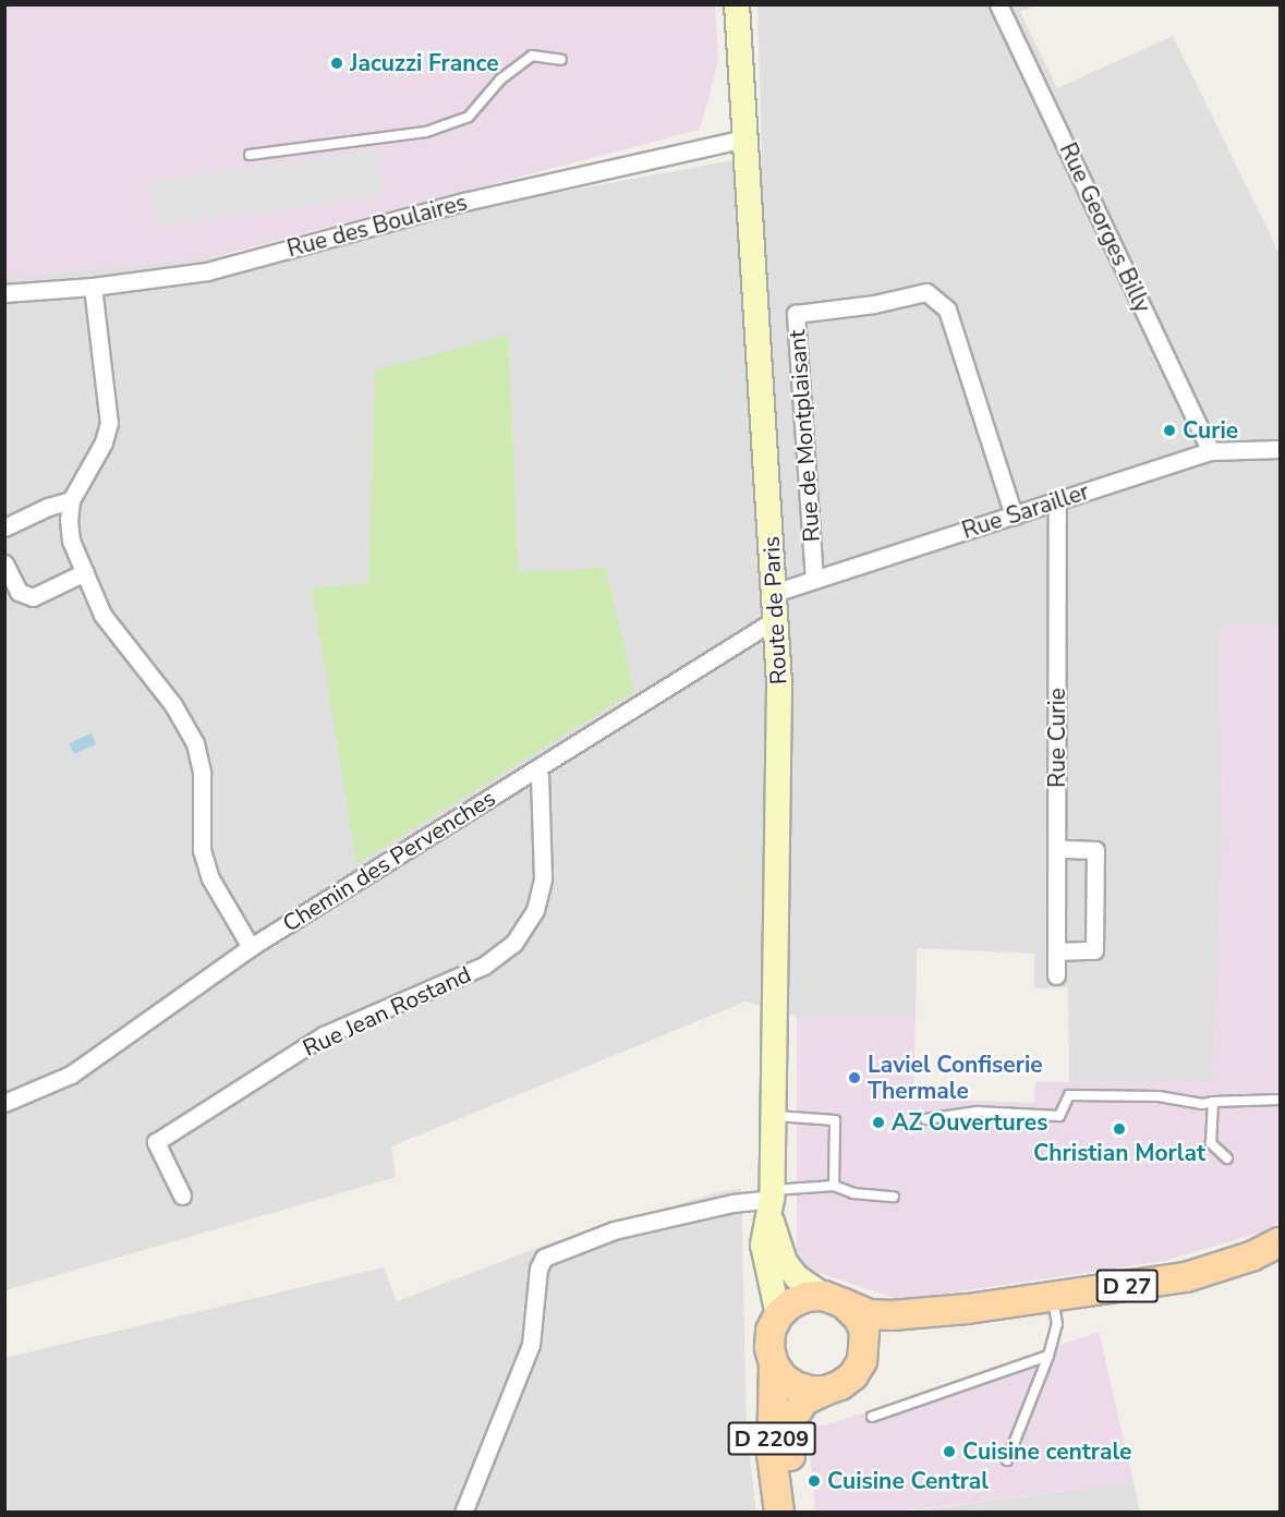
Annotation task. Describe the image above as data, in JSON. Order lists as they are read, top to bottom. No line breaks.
{"streets":{"main road":["Route de Paris","D 27","D 2209"],"street":["Rue des Boulaires","Rue Georges Billy","Rue de Montplaisant","Rue Sarailler","Rue Curie","Chemin des Pervenches","Rue Jean Rostand"]},"crossings":[["Rue des Boulaires","Route de Paris"],["Rue Georges Billy","Rue Sarailler"],["Rue de Montplaisant","Rue Sarailler"],["Rue Sarailler","Route de Paris"],["Rue Sarailler","Rue Curie"],["Route de Paris","Chemin des Pervenches"],["Route de Paris","D 27"],["Route de Paris","D 2209"],["Chemin des Pervenches","Rue Jean Rostand"],["D 27","D 2209"]],"places":["Jacuzzi France","Curie","Laviel Confiserie Thermale","AZ Ouvertures","Christian Morlat","Cuisine centrale","Cuisine Central"]}
